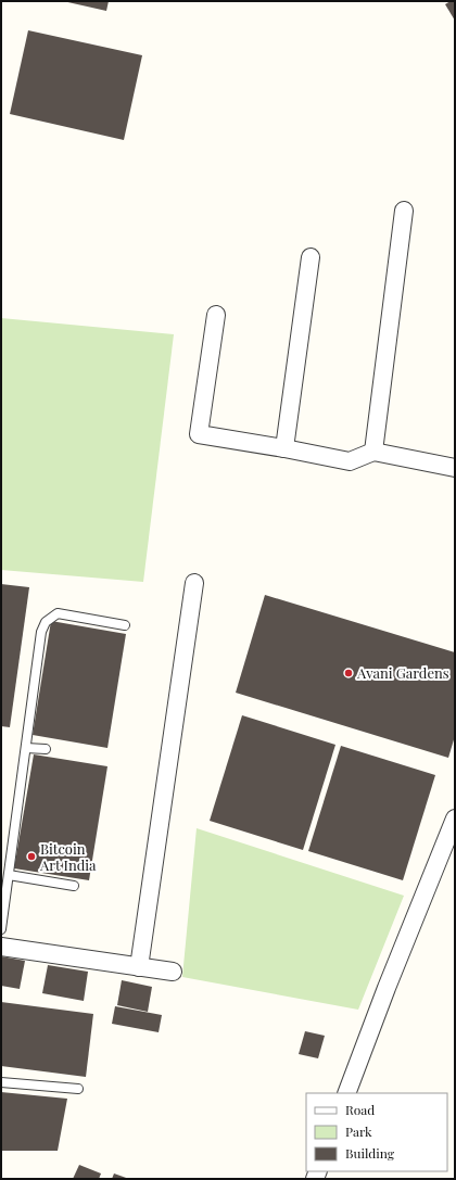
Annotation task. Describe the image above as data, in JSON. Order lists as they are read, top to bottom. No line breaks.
{"places":["Avani Gardens","Bitcoin Art India"],"legend":["Road","Park","Building"]}
